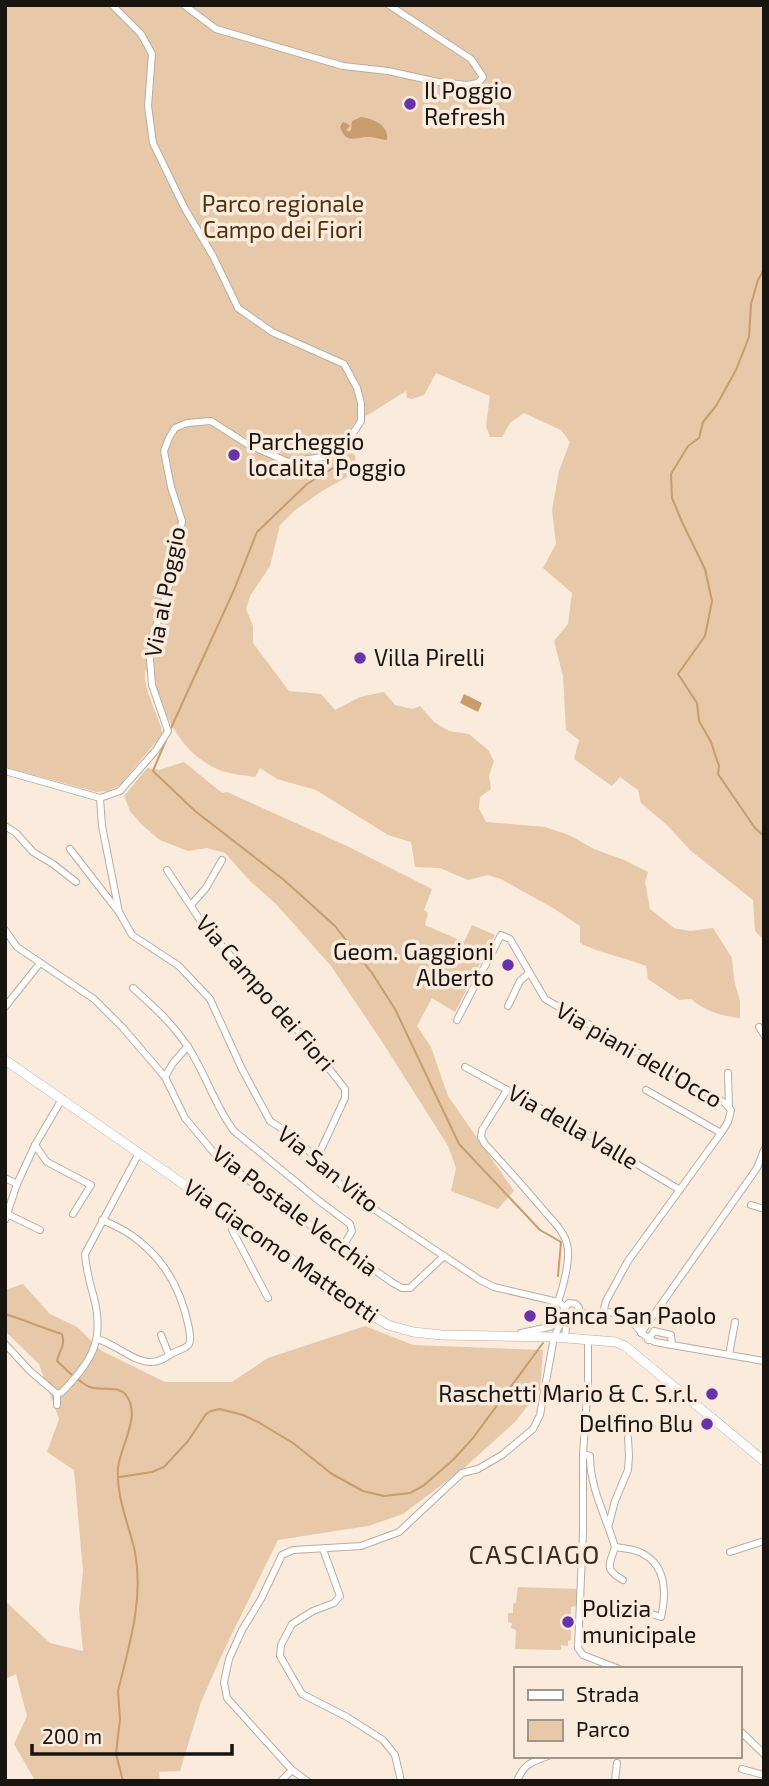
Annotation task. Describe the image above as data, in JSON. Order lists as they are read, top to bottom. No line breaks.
{"streets":{"main road":["Via Giacomo Matteotti"],"street":["Via al Poggio","Via Campo dei Fiori","Via piani dell'Occo","Via della Valle","Via San Vito","Via Postale Vecchia"]},"crossings":[["Via Campo dei Fiori","Via San Vito"],["Via piani dell'Occo","Via della Valle"],["Via San Vito","Via Postale Vecchia"]],"districts":["CASCIAGO"],"parks":["Parco regionale Campo dei Fiori"],"places":["Il Poggio Refresh","Parcheggio localita' Poggio","Villa Pirelli","Geom. Gaggioni Alberto","Banca San Paolo","Raschetti Mario & C. S.r.l.","Delfino Blu","Polizia municipale"],"legend":["Strada","Parco"],"scale_bar":"200 m"}
